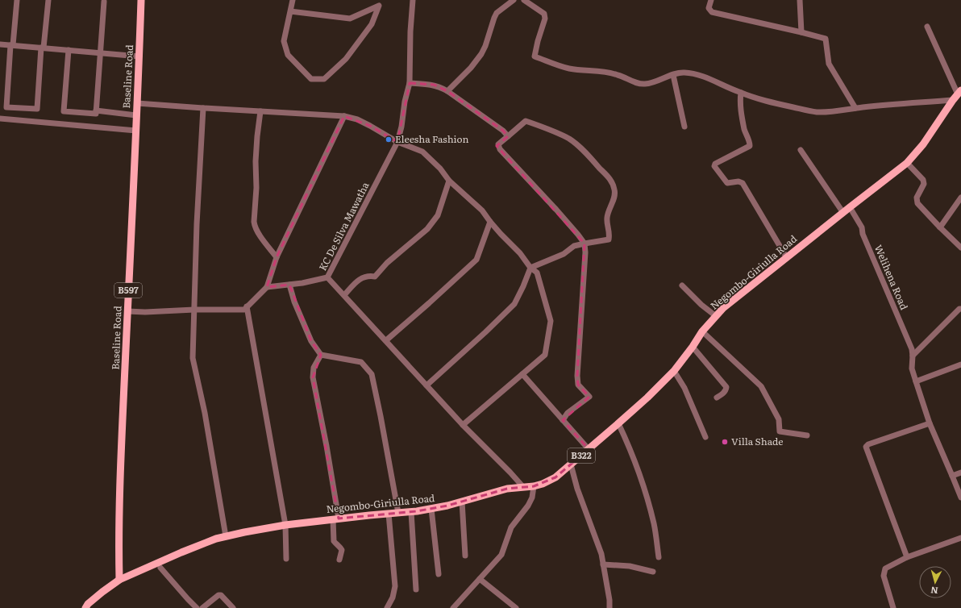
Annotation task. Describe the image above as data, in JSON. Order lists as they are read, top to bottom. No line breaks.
{"streets":{"main road":["Baseline Road","Negombo-Giriulla Road","B597","B322"],"street":["KC De Silva Mawatha","Welihena Road"]},"crossings":[["Baseline Road","Negombo-Giriulla Road"],["KC De Silva Mawatha","Negombo-Giriulla Road"],["Negombo-Giriulla Road","Welihena Road"]],"places":["Eleesha Fashion","Villa Shade"],"north":"bottom"}
